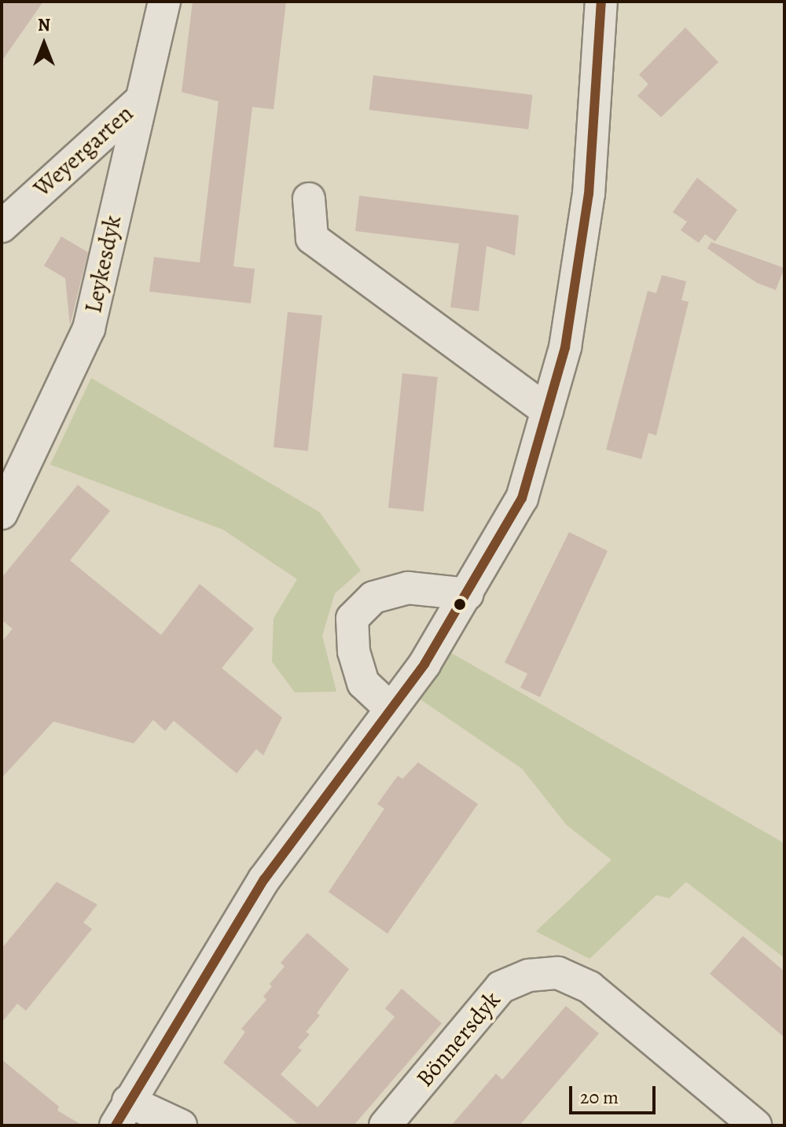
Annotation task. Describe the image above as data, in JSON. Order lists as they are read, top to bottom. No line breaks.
{"streets":{"street":["Weyergarten","Leykesdyk","Bönnersdyk"]},"crossings":[["Weyergarten","Leykesdyk"]],"scale_bar":"20 m","north":"top"}
